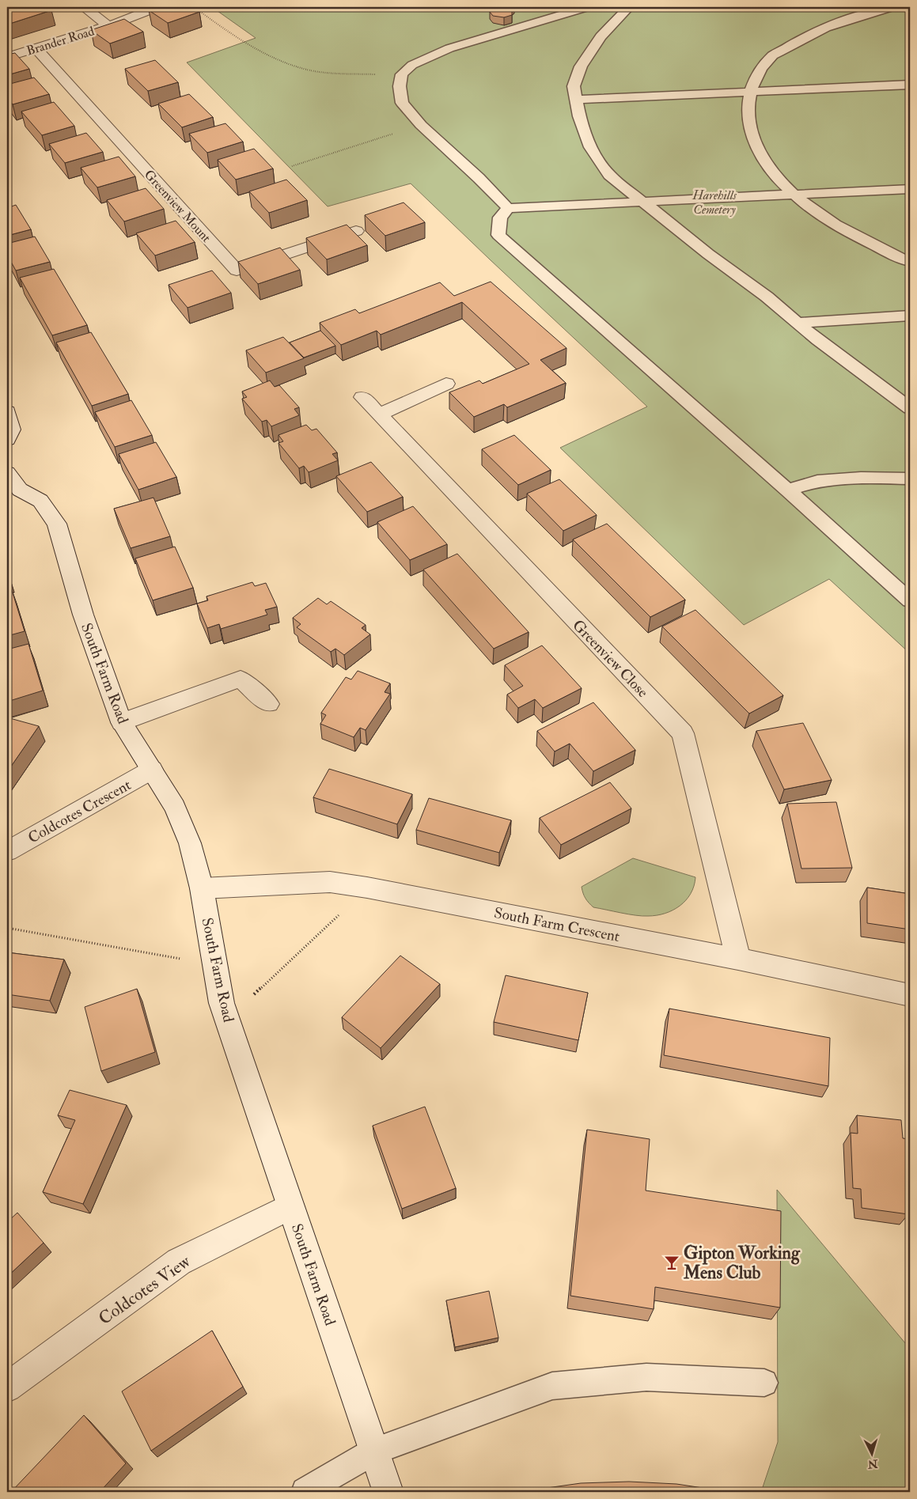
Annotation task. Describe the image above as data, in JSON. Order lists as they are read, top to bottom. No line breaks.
{"streets":{"street":["Brander Road","Greenview Mount","Greenview Close","South Farm Road","Coldcotes Crescent","South Farm Crescent","Coldcotes View"]},"crossings":[["Brander Road","Greenview Mount"],["Greenview Close","South Farm Crescent"],["South Farm Road","Coldcotes Crescent"],["South Farm Road","South Farm Crescent"],["South Farm Road","Coldcotes View"]],"parks":["Harehills Cemetery"],"places":{"bar":["Gipton Working Mens Club"]},"north":"bottom"}
